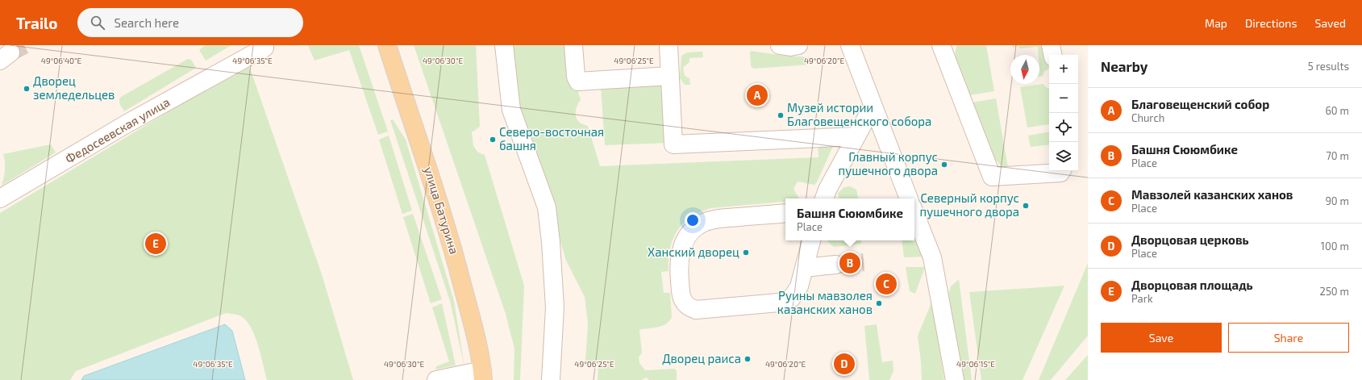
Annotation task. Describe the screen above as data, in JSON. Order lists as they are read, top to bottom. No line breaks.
{"streets":{"main road":["улица Батурина"],"lane":["Федосеевская улица"]},"places":["Дворец земледельцев","Музей истории Благовещенского собора","Северо-восточная башня","Главный корпус пушечного двора","Северный корпус пушечного двора","Ханский дворец","Руины мавзолея казанских ханов","Дворец раиса"],"north":"bottom","page":{"header":"Trailo","search":"Search here","nav":["Map","Directions","Saved"],"heading":["Nearby","5 results"],"map_buttons":["+","−"],"pins":["A","E","B","C","D"],"list":[{"mark":"A","name":"Благовещенский собор","note":"Church","value":"60 m"},{"mark":"B","name":"Башня Сююмбике","note":"Place","value":"70 m"},{"mark":"C","name":"Мавзолей казанских ханов","note":"Place","value":"90 m"},{"mark":"D","name":"Дворцовая церковь","note":"Place","value":"100 m"},{"mark":"E","name":"Дворцовая площадь","note":"Park","value":"250 m"}],"popup":["Башня Сююмбике","Place"],"buttons":["Save","Share"]},"coordinates":["49°06'40\"E","49°06'35\"E","49°06'30\"E","49°06'25\"E","49°06'20\"E","49°06'15\"E"]}
